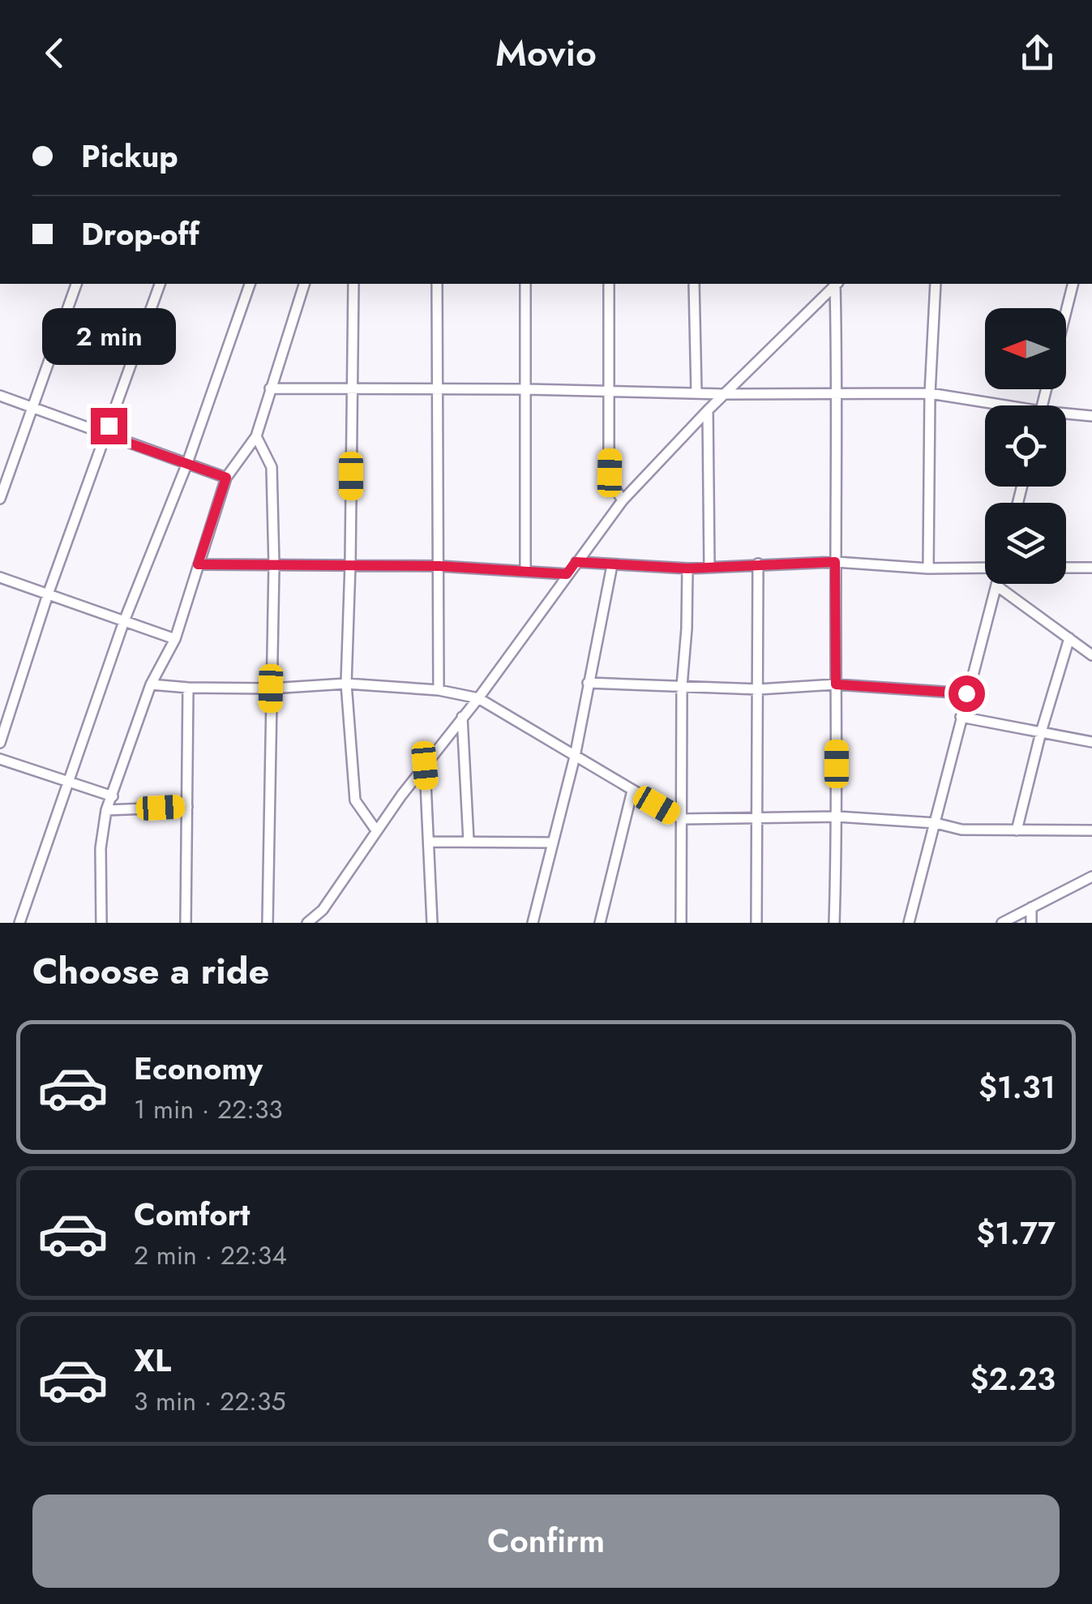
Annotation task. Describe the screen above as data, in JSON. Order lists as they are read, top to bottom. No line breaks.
{"north":"left","page":{"header":"Movio","banner":["Pickup","Drop-off"],"bubble":"2 min","heading":"Choose a ride","list":[{"name":"Economy","note":"1 min · 22:33","value":"$1.31"},{"name":"Comfort","note":"2 min · 22:34","value":"$1.77"},{"name":"XL","note":"3 min · 22:35","value":"$2.23"}],"buttons":"Confirm"}}
